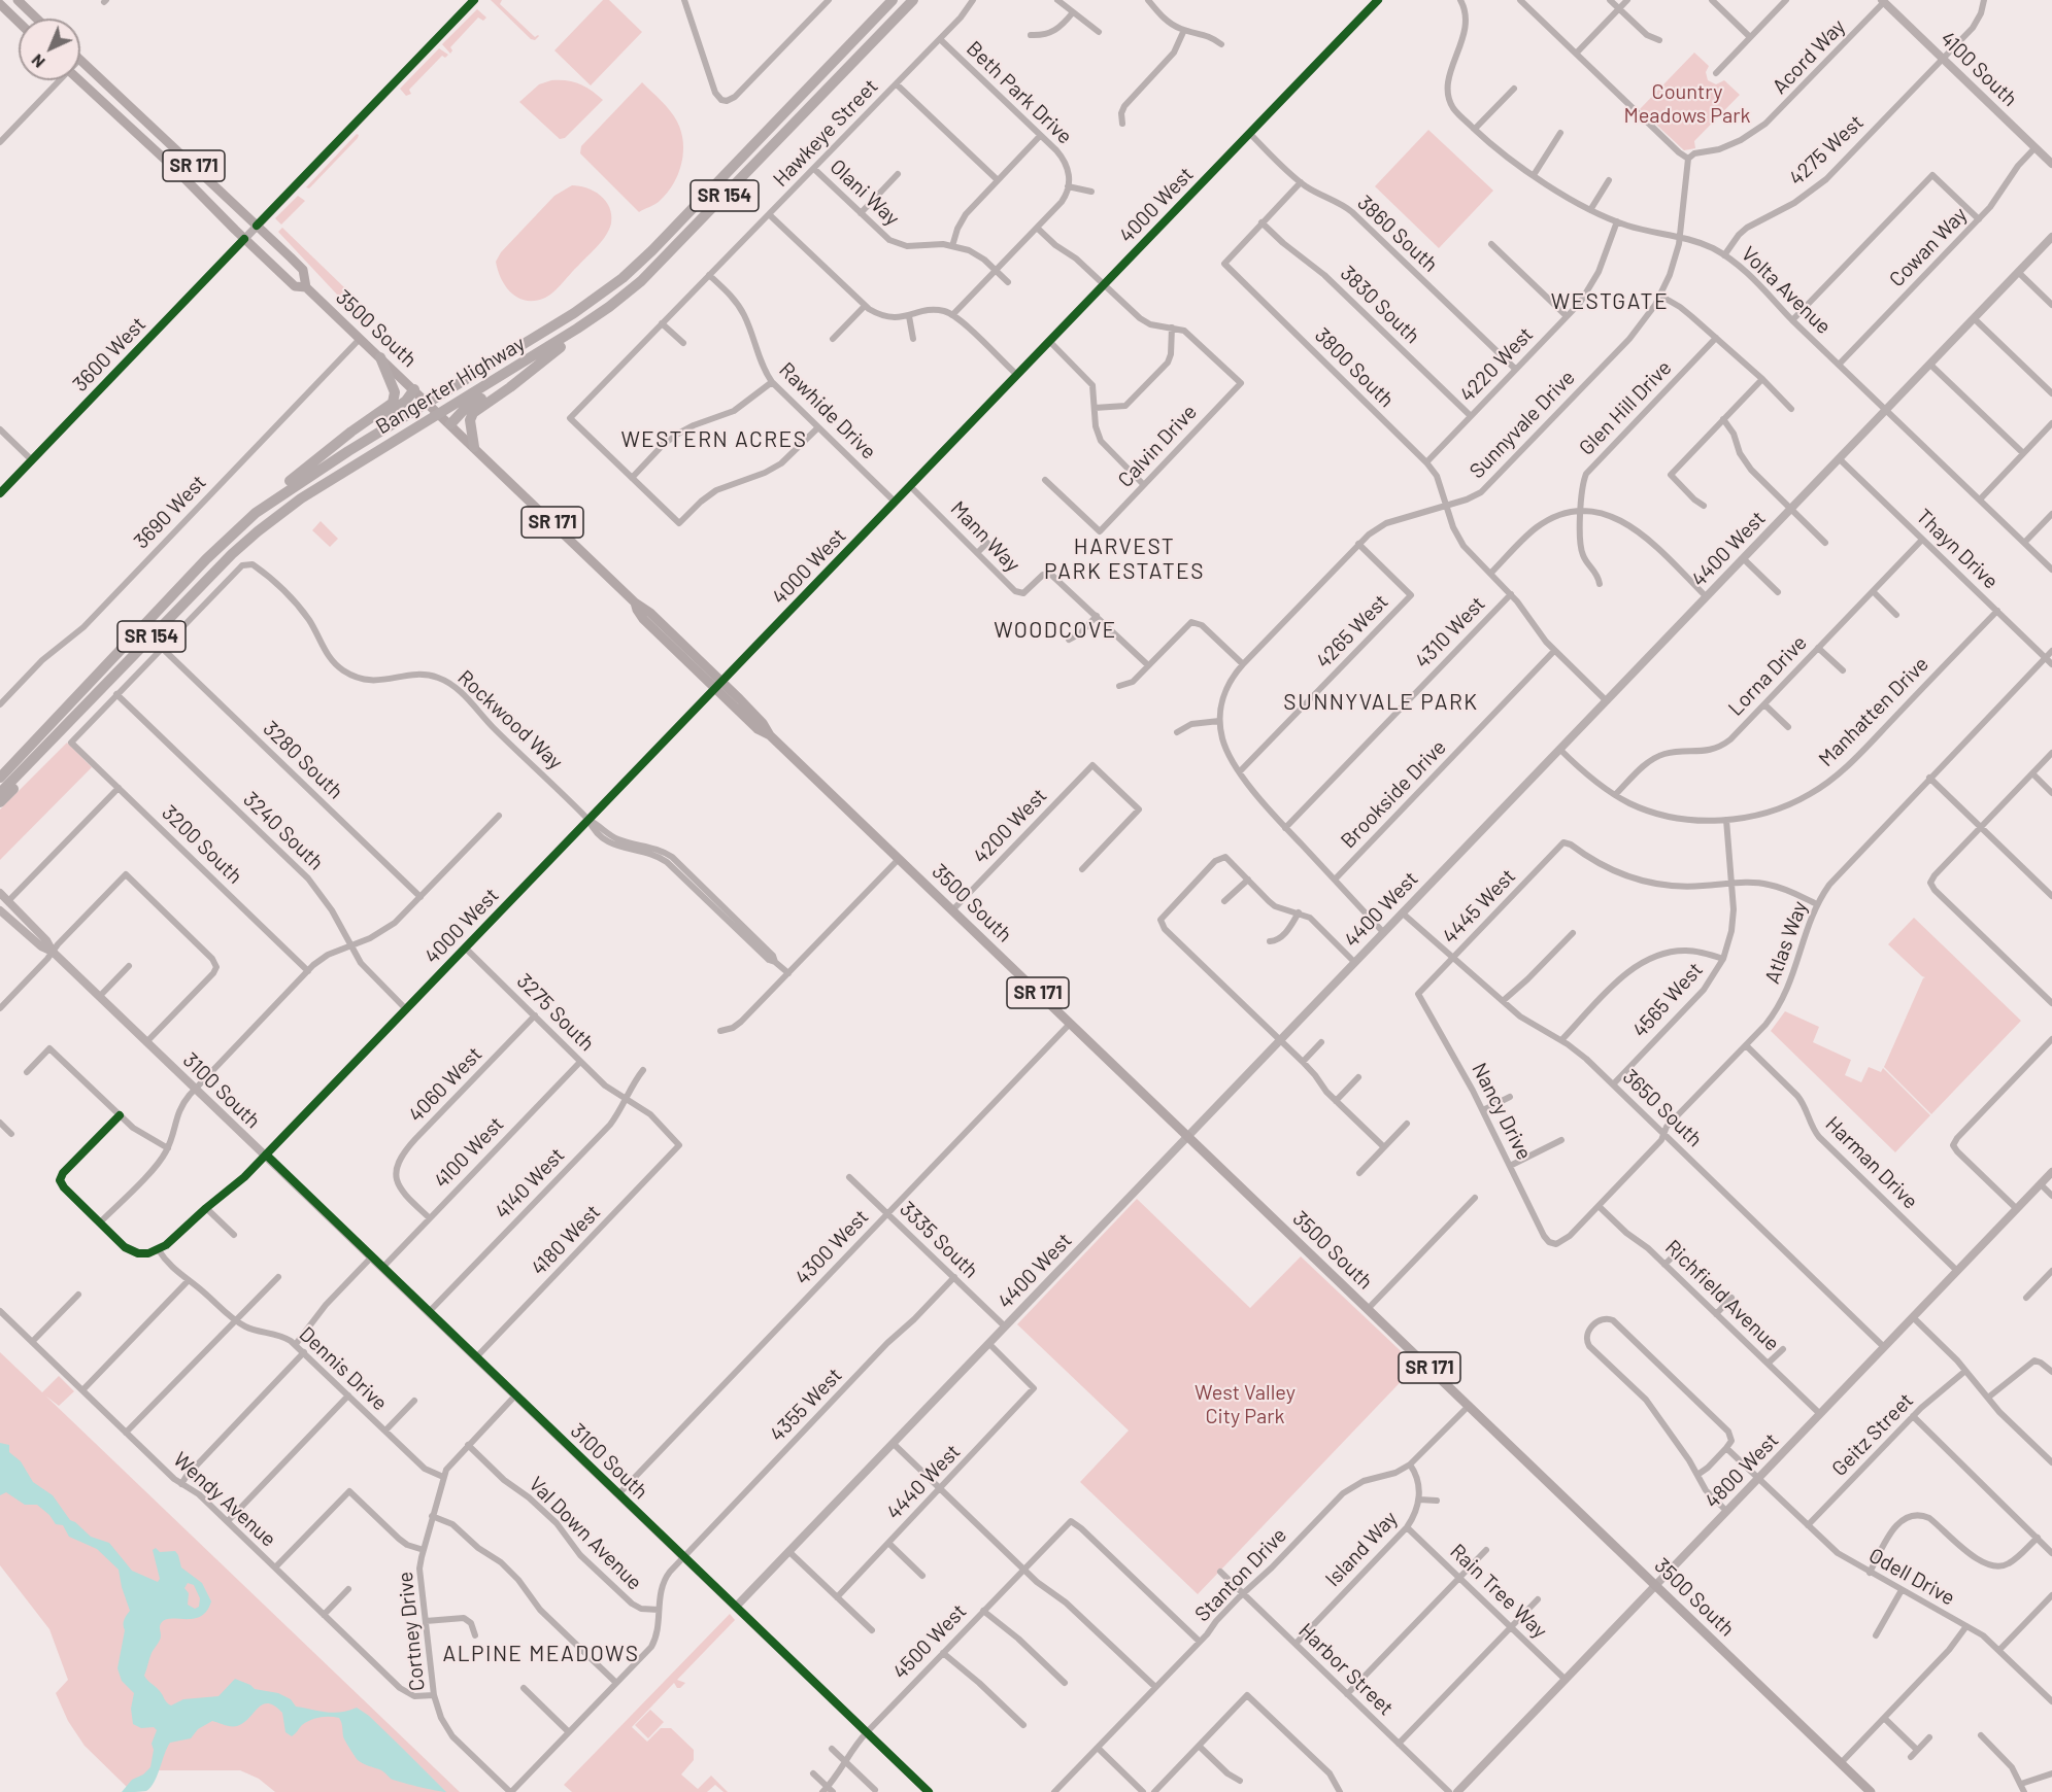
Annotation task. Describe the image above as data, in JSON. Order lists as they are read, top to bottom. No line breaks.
{"streets":{"highway":["SR 154","Bangerter Highway"],"main road":["4100 South","SR 171","3500 South","3100 South","4800 West"],"street":["Acord Way","Beth Park Drive","Hawkeye Street","4275 West","Olani Way","4000 West","3860 South","Cowan Way","Volta Avenue","3830 South","3600 West","4220 West","3800 South","Glen Hill Drive","Rawhide Drive","Sunnyvale Drive","Calvin Drive","3690 West","Mann Way","4400 West","Thayn Drive","4265 West","4310 West","Lorna Drive","Manhatten Drive","Rockwood Way","3280 South","Brookside Drive","4200 West","3240 South","3200 South","4445 West","Atlas Way","4565 West","3275 South","4060 West","3650 South","Nancy Drive","4100 West","Harman Drive","4140 West","4180 West","3335 South","4300 West","Richfield Avenue","Dennis Drive","4355 West","Geitz Street","4440 West","Wendy Avenue","Val Down Avenue","Island Way","Stanton Drive","Odell Drive","Rain Tree Way","Cortney Drive","4500 West","Harbor Street"]},"crossings":[["Acord Way","4100 South"],["Acord Way","Sunnyvale Drive"],["4100 South","4275 West"],["4100 South","Cowan Way"],["Beth Park Drive","Hawkeye Street"],["Hawkeye Street","Olani Way"],["Hawkeye Street","Rawhide Drive"],["4275 West","Volta Avenue"],["4000 West","3860 South"],["4000 West","3500 South"],["4000 West","Rawhide Drive"],["4000 West","Mann Way"],["4000 West","Rockwood Way"],["4000 West","3240 South"],["4000 West","3275 South"],["4000 West","3100 South"],["3860 South","4220 West"],["Cowan Way","Volta Avenue"],["Volta Avenue","4220 West"],["Volta Avenue","Sunnyvale Drive"],["Volta Avenue","4400 West"],["3830 South","4220 West"],["3830 South","3800 South"],["3500 South","3600 West"],["3500 South","Bangerter Highway"],["3500 South","3690 West"],["3500 South","4400 West"],["3500 South","4200 West"],["3500 South","4300 West"],["3500 South","4800 West"],["3500 South","Stanton Drive"],["4220 West","3800 South"],["3800 South","Sunnyvale Drive"],["3800 South","4400 West"],["3800 South","4310 West"],["3800 South","Brookside Drive"],["Sunnyvale Drive","4400 West"],["Sunnyvale Drive","4265 West"],["Sunnyvale Drive","4310 West"],["Sunnyvale Drive","Brookside Drive"],["4400 West","Thayn Drive"],["4400 West","Manhatten Drive"],["4400 West","3100 South"],["4400 West","3650 South"],["4400 West","3335 South"],["4400 West","4440 West"],["Thayn Drive","Lorna Drive"],["Thayn Drive","Manhatten Drive"],["Thayn Drive","Atlas Way"],["Lorna Drive","Manhatten Drive"],["Manhatten Drive","4565 West"],["Rockwood Way","3280 South"],["3240 South","3200 South"],["4445 West","4565 West"],["4445 West","3650 South"],["4445 West","Nancy Drive"],["Atlas Way","3650 South"],["Atlas Way","Nancy Drive"],["Atlas Way","Harman Drive"],["Atlas Way","Richfield Avenue"],["4565 West","3650 South"],["3275 South","4060 West"],["3275 South","4100 West"],["3275 South","4140 West"],["3275 South","4180 West"],["4060 West","4100 West"],["3100 South","4100 West"],["3100 South","4140 West"],["3100 South","4180 West"],["3100 South","4300 West"],["3100 South","4355 West"],["3100 South","Cortney Drive"],["3100 South","4500 West"],["3650 South","4800 West"],["Harman Drive","4800 West"],["4140 West","4180 West"],["3335 South","4300 West"],["3335 South","4355 West"],["Richfield Avenue","4800 West"],["Dennis Drive","Cortney Drive"],["4355 West","Val Down Avenue"],["4355 West","Cortney Drive"],["Geitz Street","Odell Drive"],["4800 West","Odell Drive"],["4800 West","Rain Tree Way"],["Wendy Avenue","Cortney Drive"],["Val Down Avenue","Cortney Drive"],["Island Way","Stanton Drive"],["Island Way","Rain Tree Way"],["Island Way","Harbor Street"],["Stanton Drive","4500 West"],["Stanton Drive","Harbor Street"]],"districts":["WESTGATE","WESTERN ACRES","HARVEST PARK ESTATES","WOODCOVE","SUNNYVALE PARK","ALPINE MEADOWS"],"parks":["Country Meadows Park","West Valley City Park"],"north":"bottom left"}
